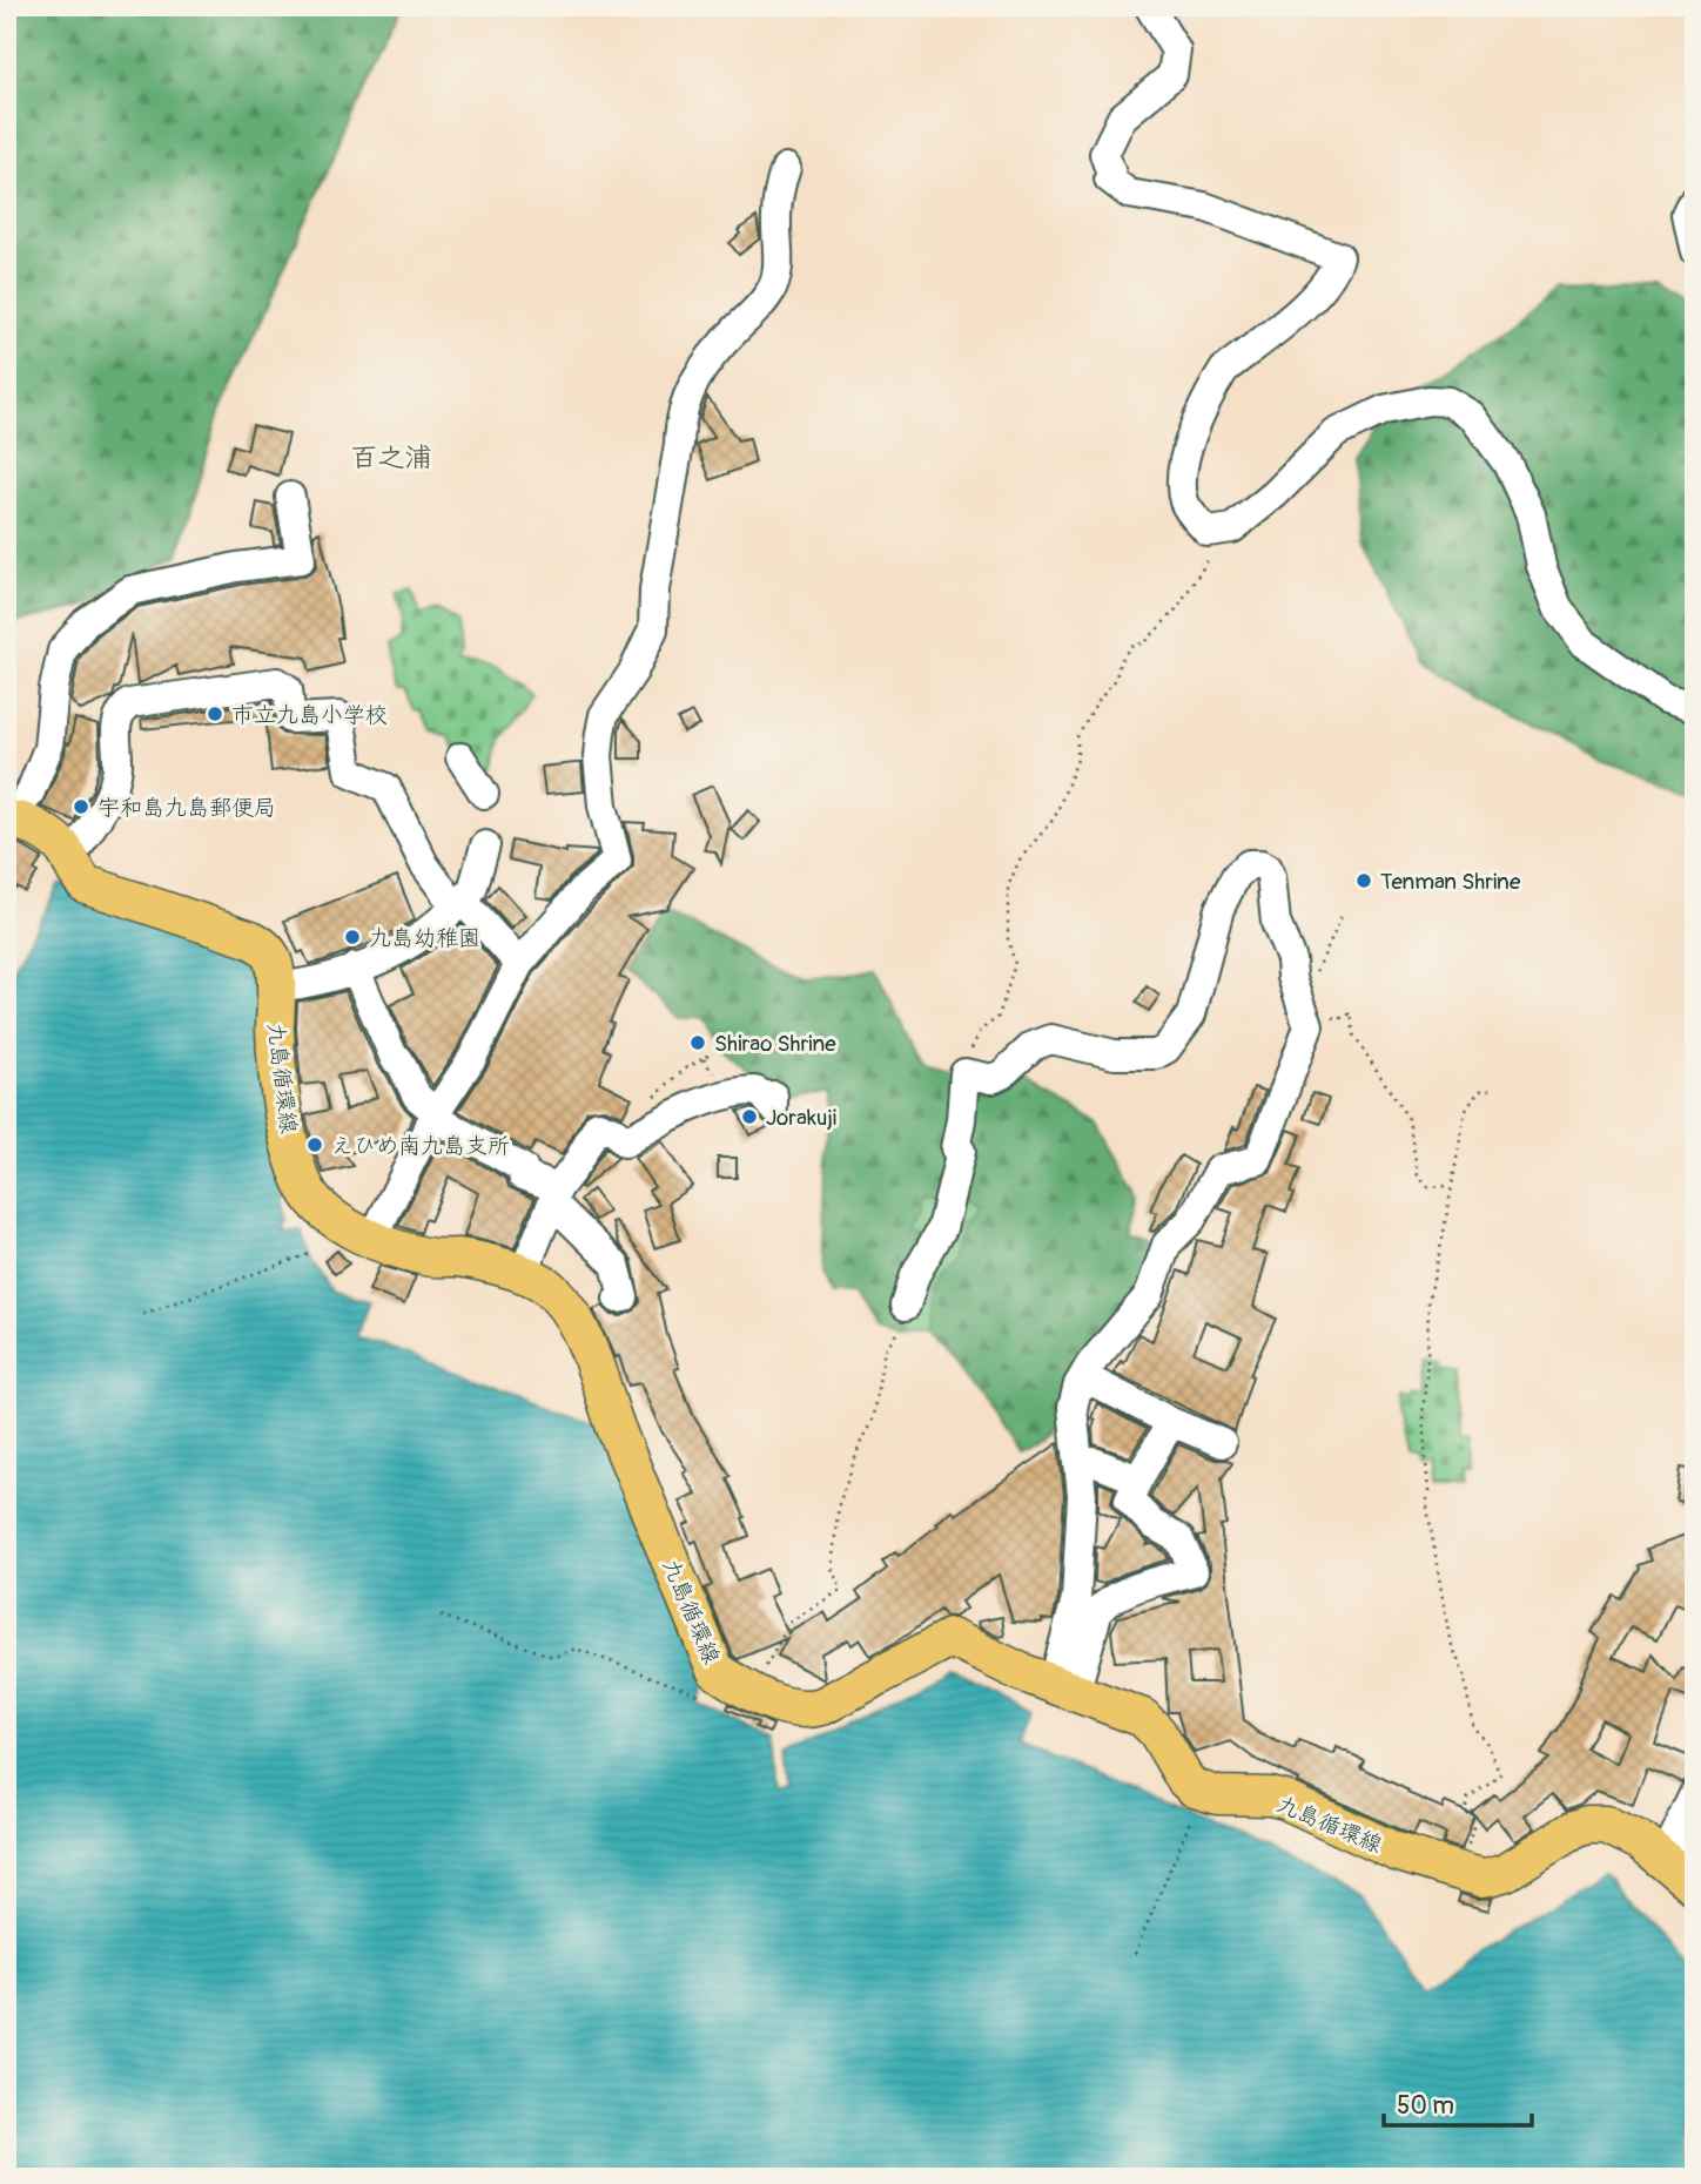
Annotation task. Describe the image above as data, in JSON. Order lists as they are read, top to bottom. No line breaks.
{"streets":{"main road":["九島循環線"]},"districts":["百之浦"],"places":["市立九島小学校","宇和島九島郵便局","Tenman Shrine","九島幼稚園","Shirao Shrine","Jorakuji","えひめ南九島支所"],"scale_bar":"50 m"}
